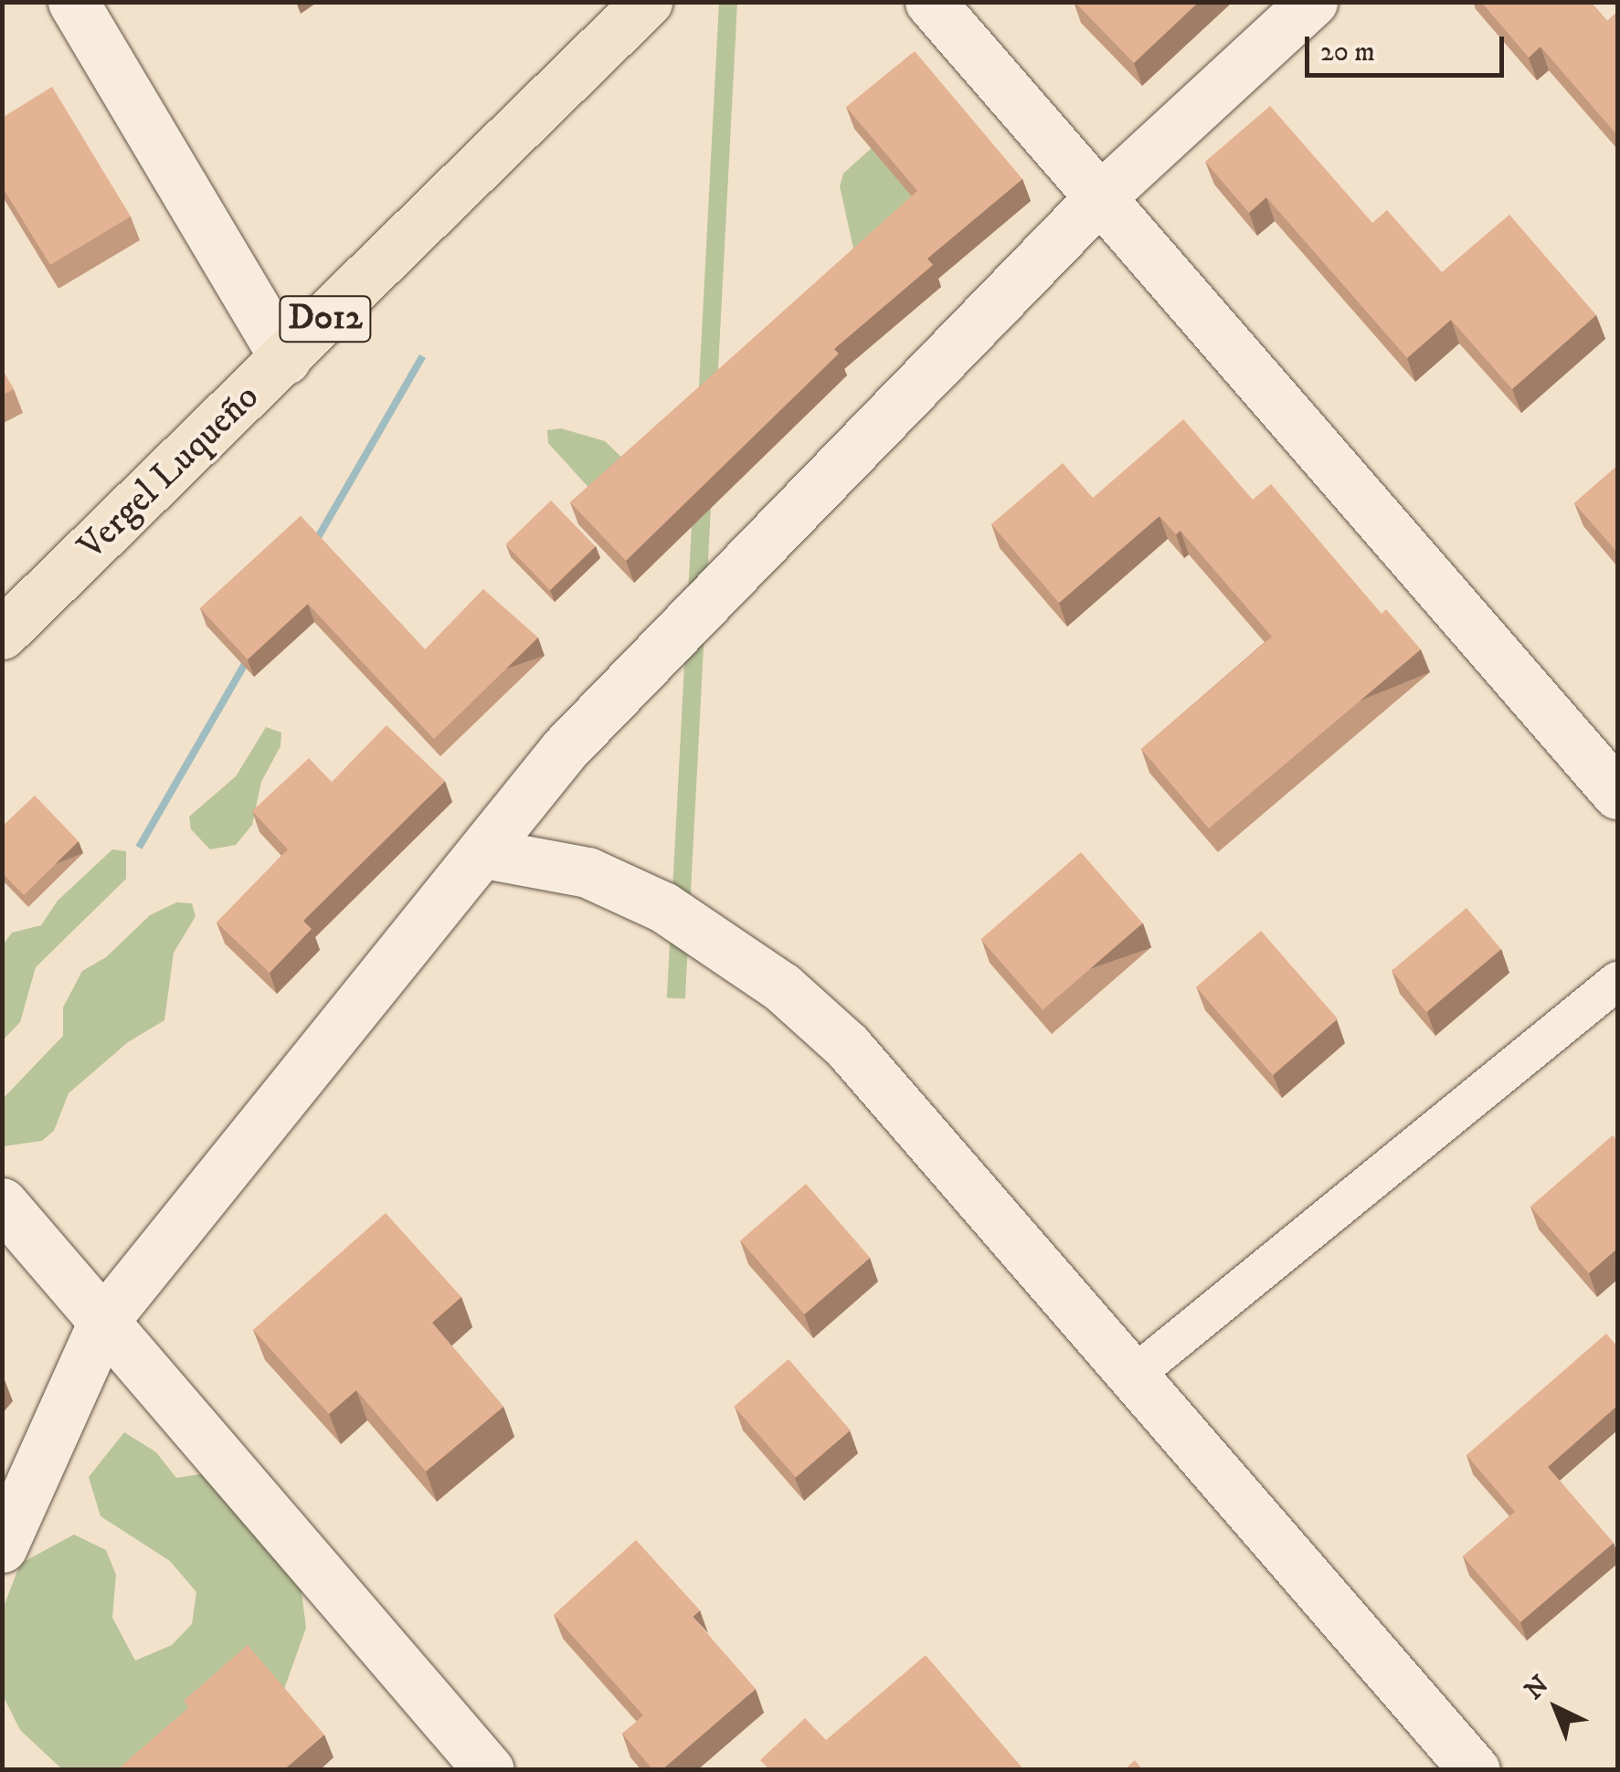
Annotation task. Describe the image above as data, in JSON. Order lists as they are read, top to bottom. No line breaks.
{"streets":{"main road":["D012","Vergel Luqueño"]},"scale_bar":"20 m","north":"top left"}
